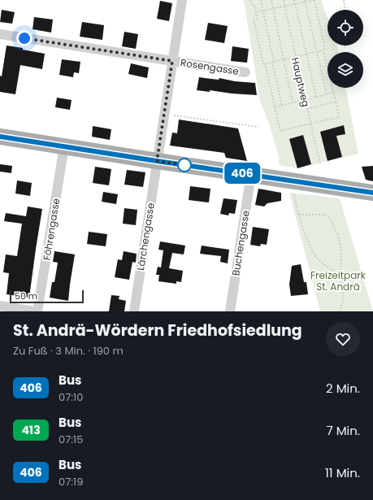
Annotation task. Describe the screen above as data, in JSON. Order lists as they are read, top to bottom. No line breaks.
{"streets":{"street":["Rosengasse","Föhrengasse","Lärchengasse","Buchengasse"],"path":["Hauptweg"]},"crossings":[["Rosengasse","Lärchengasse"]],"parks":["Freizeitpark St. Andrä"],"lines":["bus line 406"],"scale_bar":"50 m","page":{"on_map":"406","scale":"50 m","heading":["St. Andrä-Wördern Friedhofsiedlung","Zu Fuß · 3 Min. · 190 m"],"list":[{"mark":"406","name":"Bus","note":"07:10","value":"2 Min."},{"mark":"413","name":"Bus","note":"07:15","value":"7 Min."},{"mark":"406","name":"Bus","note":"07:19","value":"11 Min."}]}}
